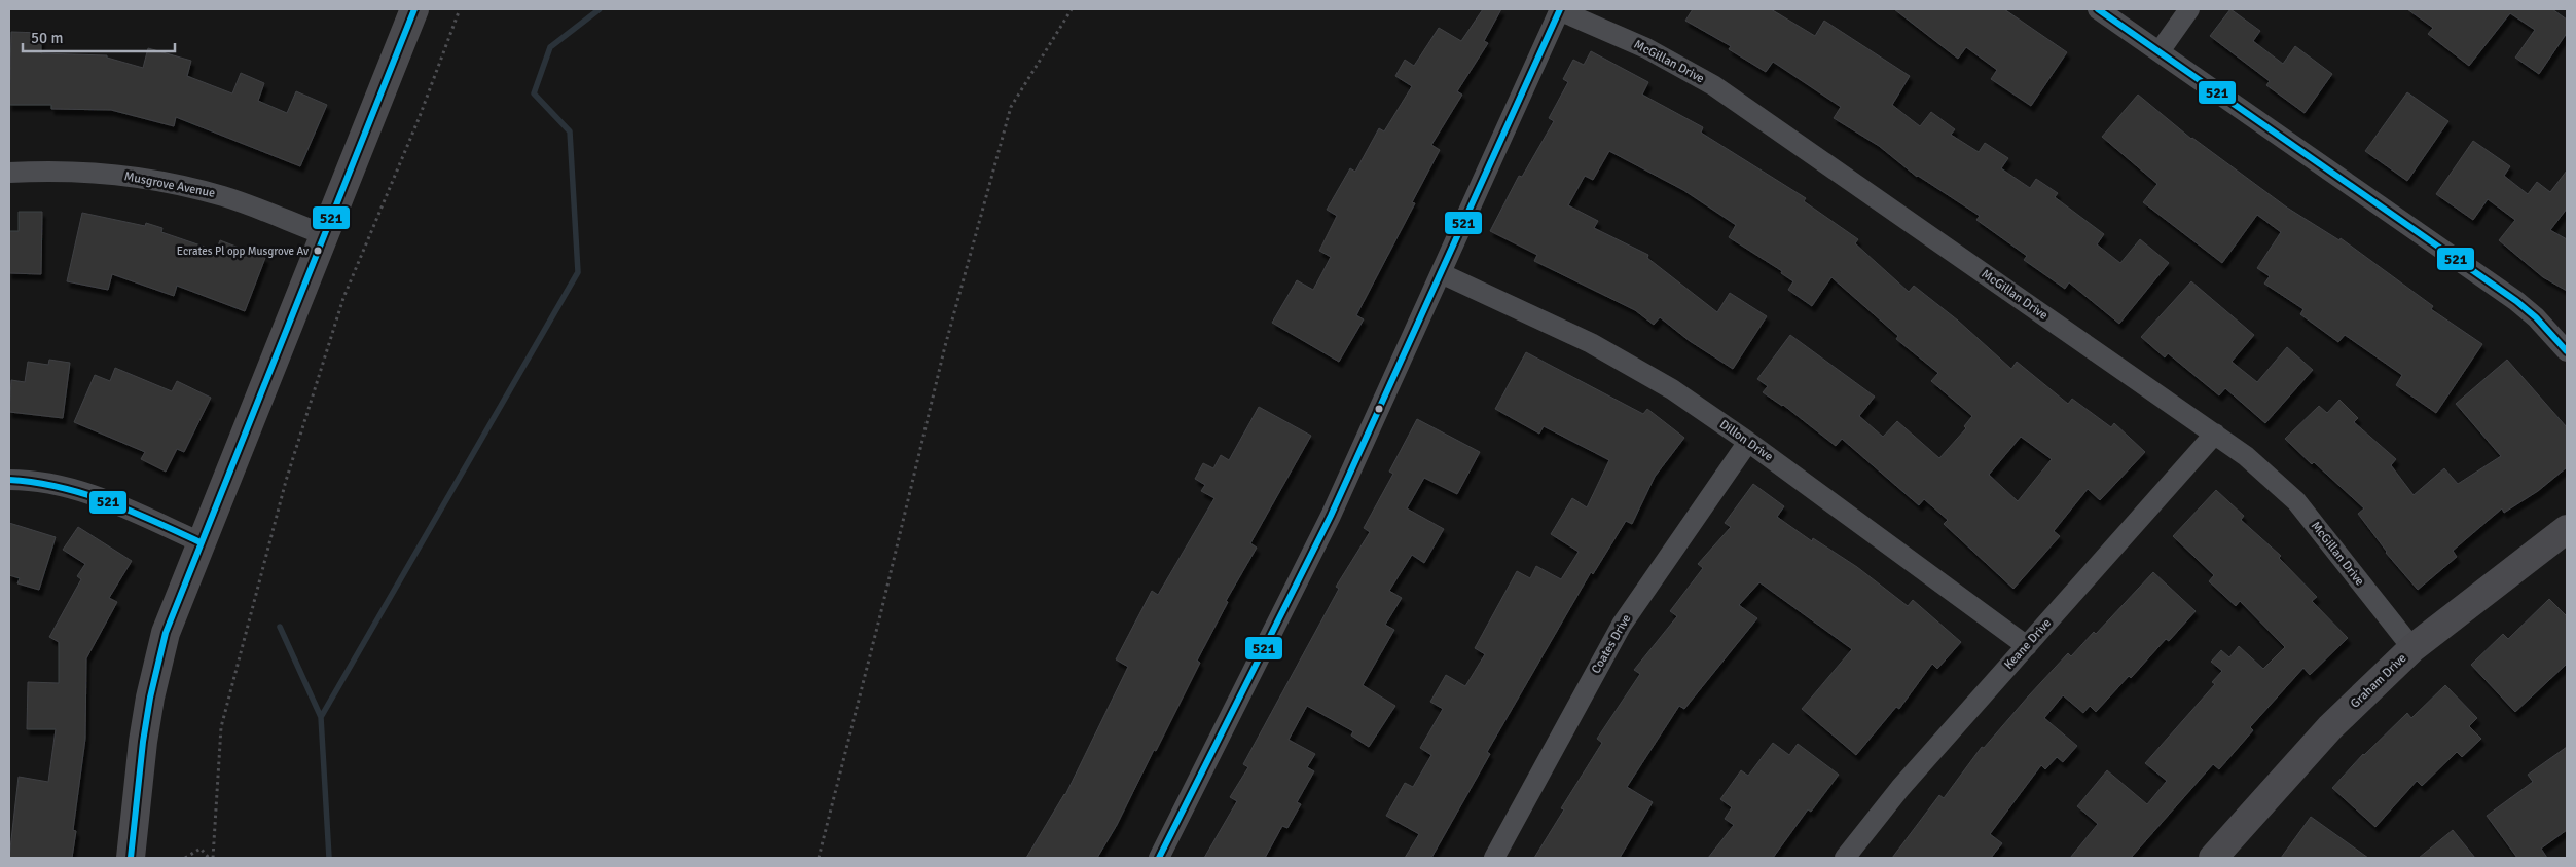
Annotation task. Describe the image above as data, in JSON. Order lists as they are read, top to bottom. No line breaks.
{"streets":{"street":["McGillan Drive","Musgrove Avenue","Dillon Drive","Coates Drive","Keane Drive","Graham Drive"]},"crossings":[["McGillan Drive","Keane Drive"],["McGillan Drive","Graham Drive"],["Dillon Drive","Coates Drive"],["Dillon Drive","Keane Drive"]],"places":["Ecrates Pl opp Musgrove Av"],"lines":["transit line 521"],"scale_bar":"50 m"}
